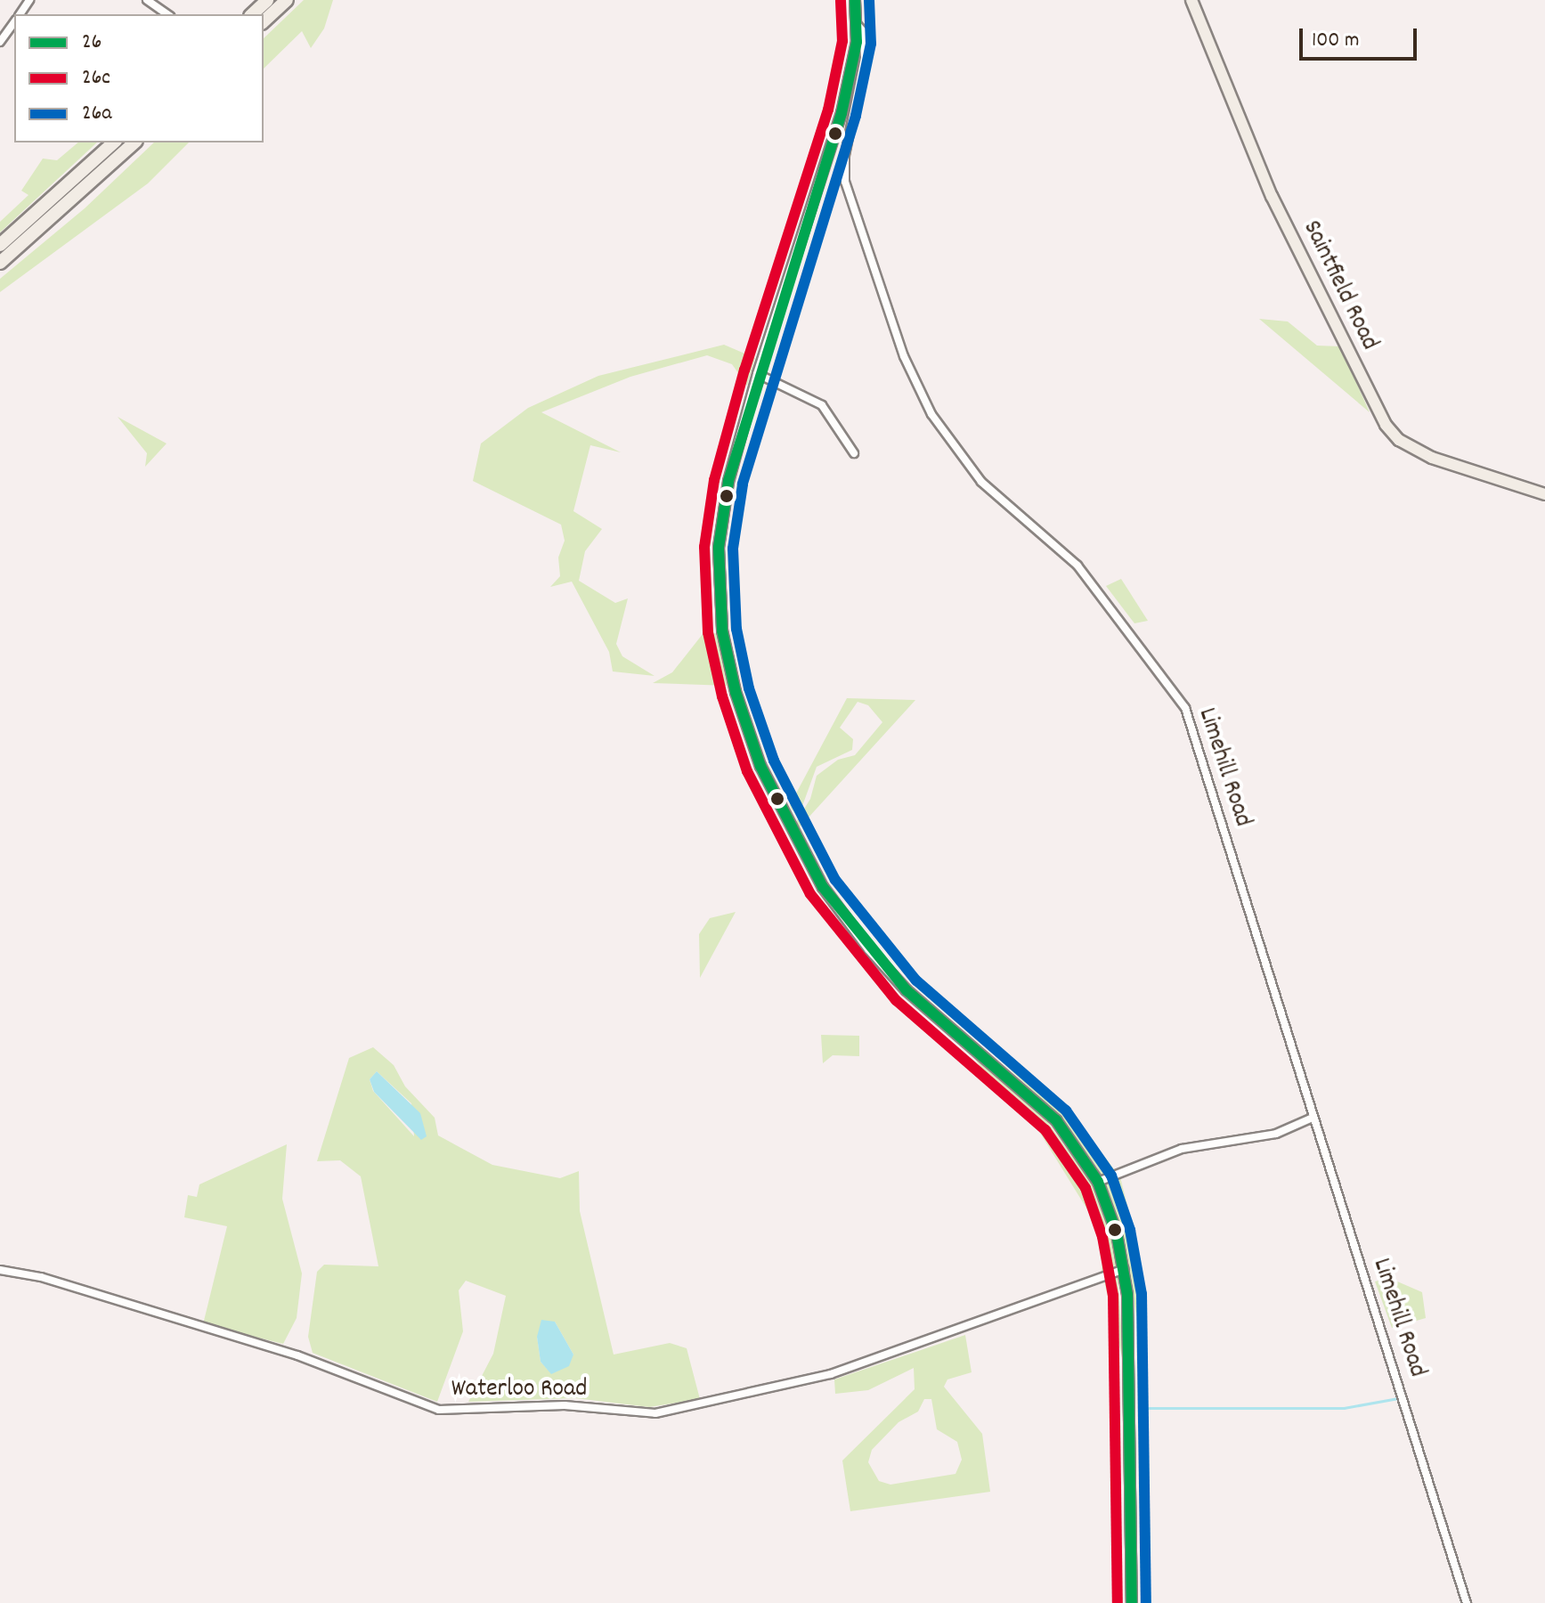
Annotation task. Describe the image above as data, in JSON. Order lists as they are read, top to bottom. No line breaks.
{"streets":{"main road":["Saintfield Road"],"street":["Limehill Road","Waterloo Road"]},"lines":["transit line 26","transit line 26a","transit line 26c"],"legend":["26","26c","26a"],"scale_bar":"100 m"}
